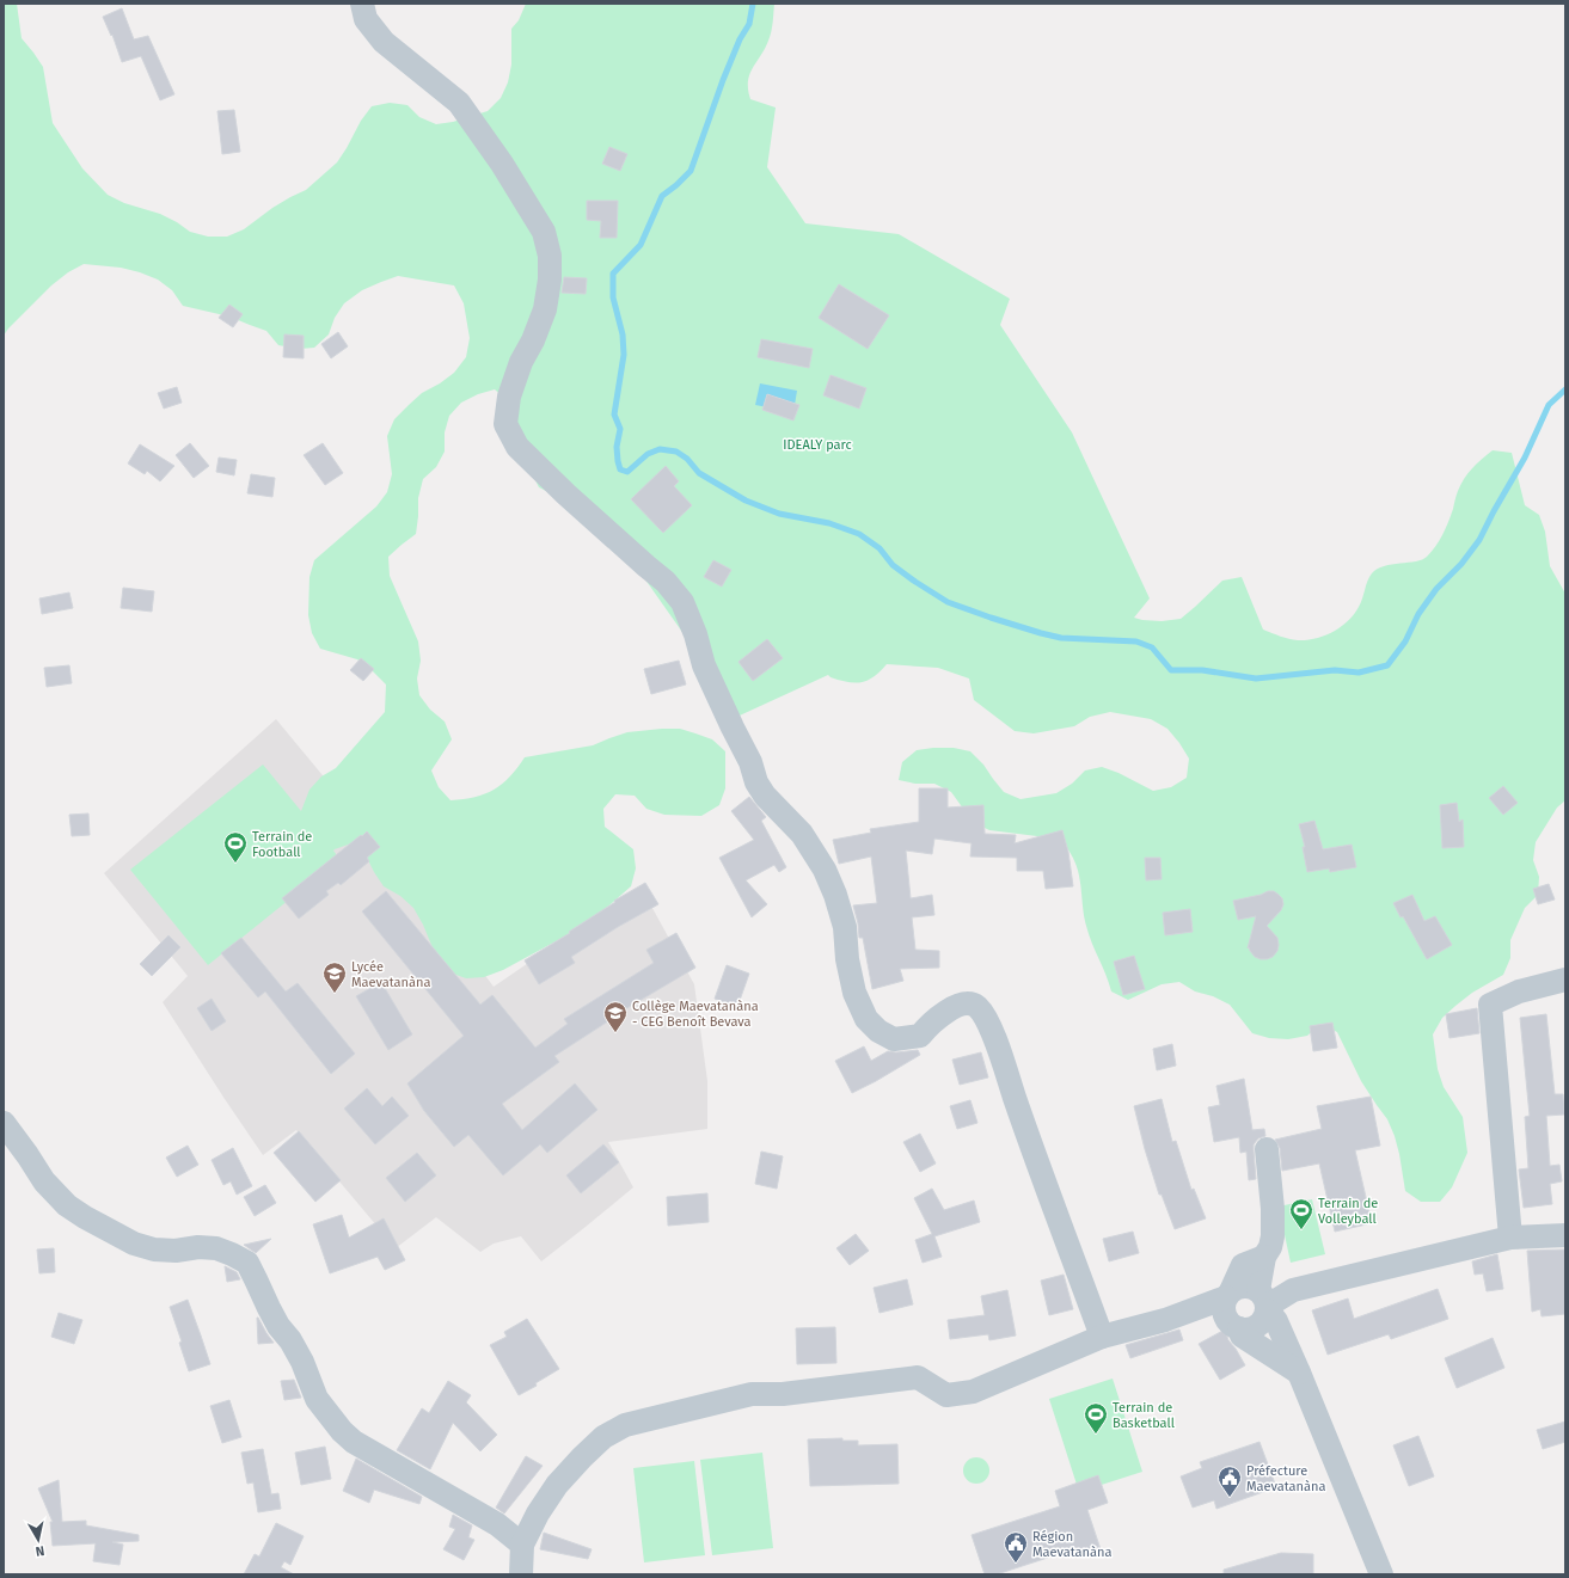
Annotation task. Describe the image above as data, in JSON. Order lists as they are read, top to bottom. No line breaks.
{"parks":["IDEALY parc"],"places":{"sports":["Terrain de Football","Terrain de Volleyball","Terrain de Basketball"],"school or university":["Lycée Maevatanàna","Collège Maevatanàna - CEG Benoît Bevava"],"public building":["Préfecture Maevatanàna","Région Maevatanàna"]},"north":"bottom"}
